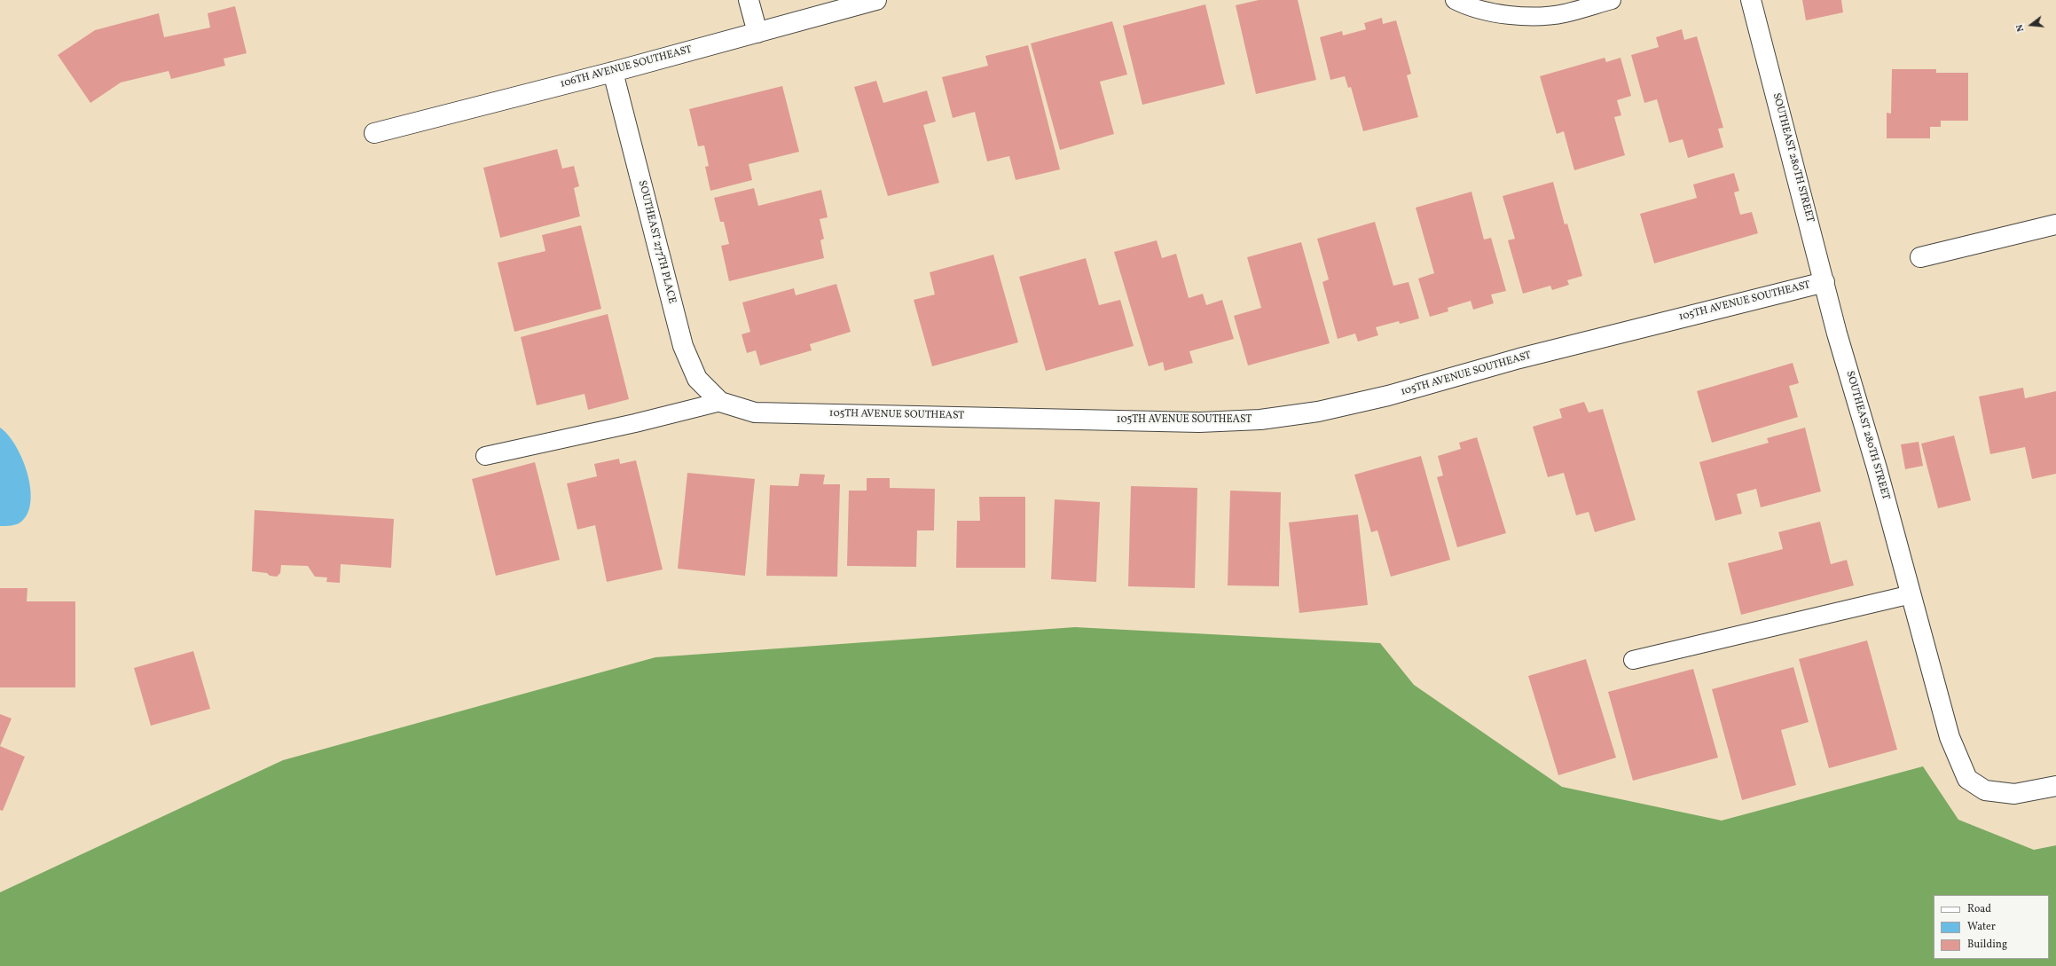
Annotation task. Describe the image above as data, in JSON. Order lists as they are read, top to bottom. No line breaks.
{"streets":{"street":["106TH AVENUE SOUTHEAST","SOUTHEAST 280TH STREET","SOUTHEAST 277TH PLACE","105TH AVENUE SOUTHEAST"]},"crossings":[["106TH AVENUE SOUTHEAST","SOUTHEAST 277TH PLACE"],["SOUTHEAST 280TH STREET","105TH AVENUE SOUTHEAST"],["SOUTHEAST 277TH PLACE","105TH AVENUE SOUTHEAST"]],"legend":["Road","Water","Building"],"north":"left"}
